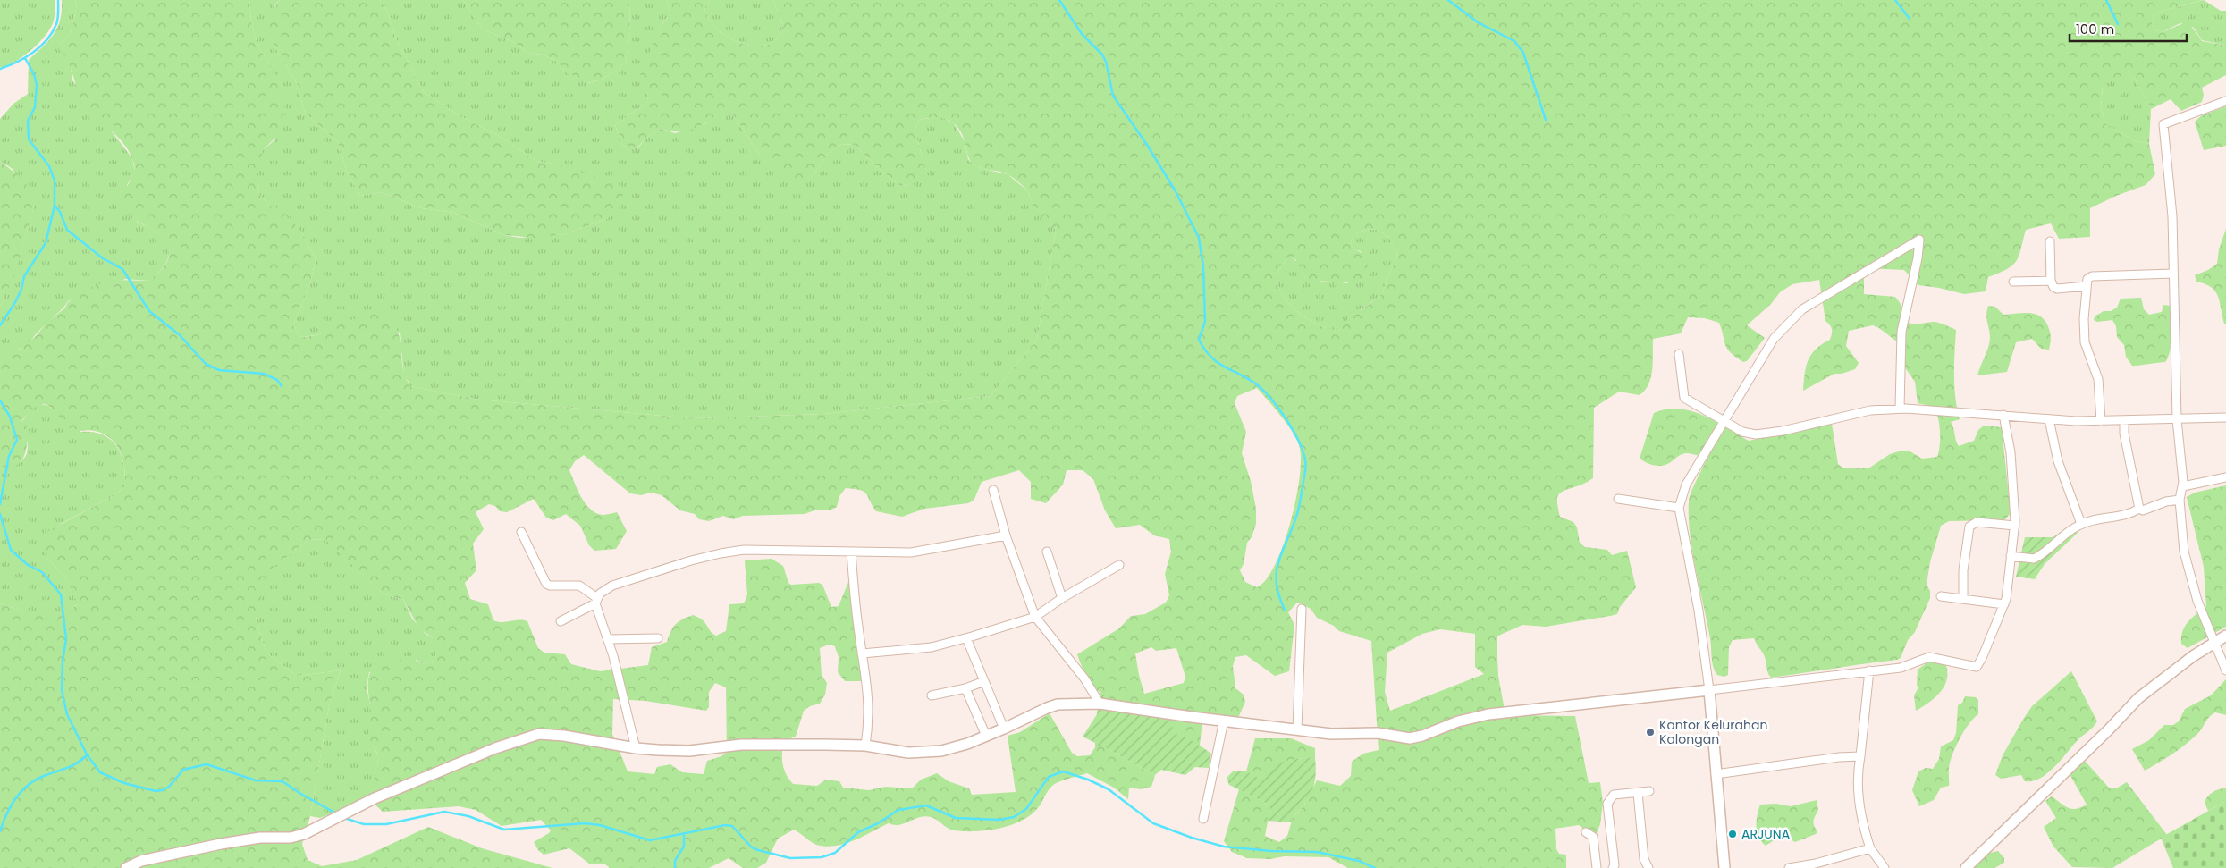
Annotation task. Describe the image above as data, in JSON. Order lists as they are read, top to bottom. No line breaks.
{"places":["Kantor Kelurahan Kalongan","ARJUNA"],"scale_bar":"100 m"}
